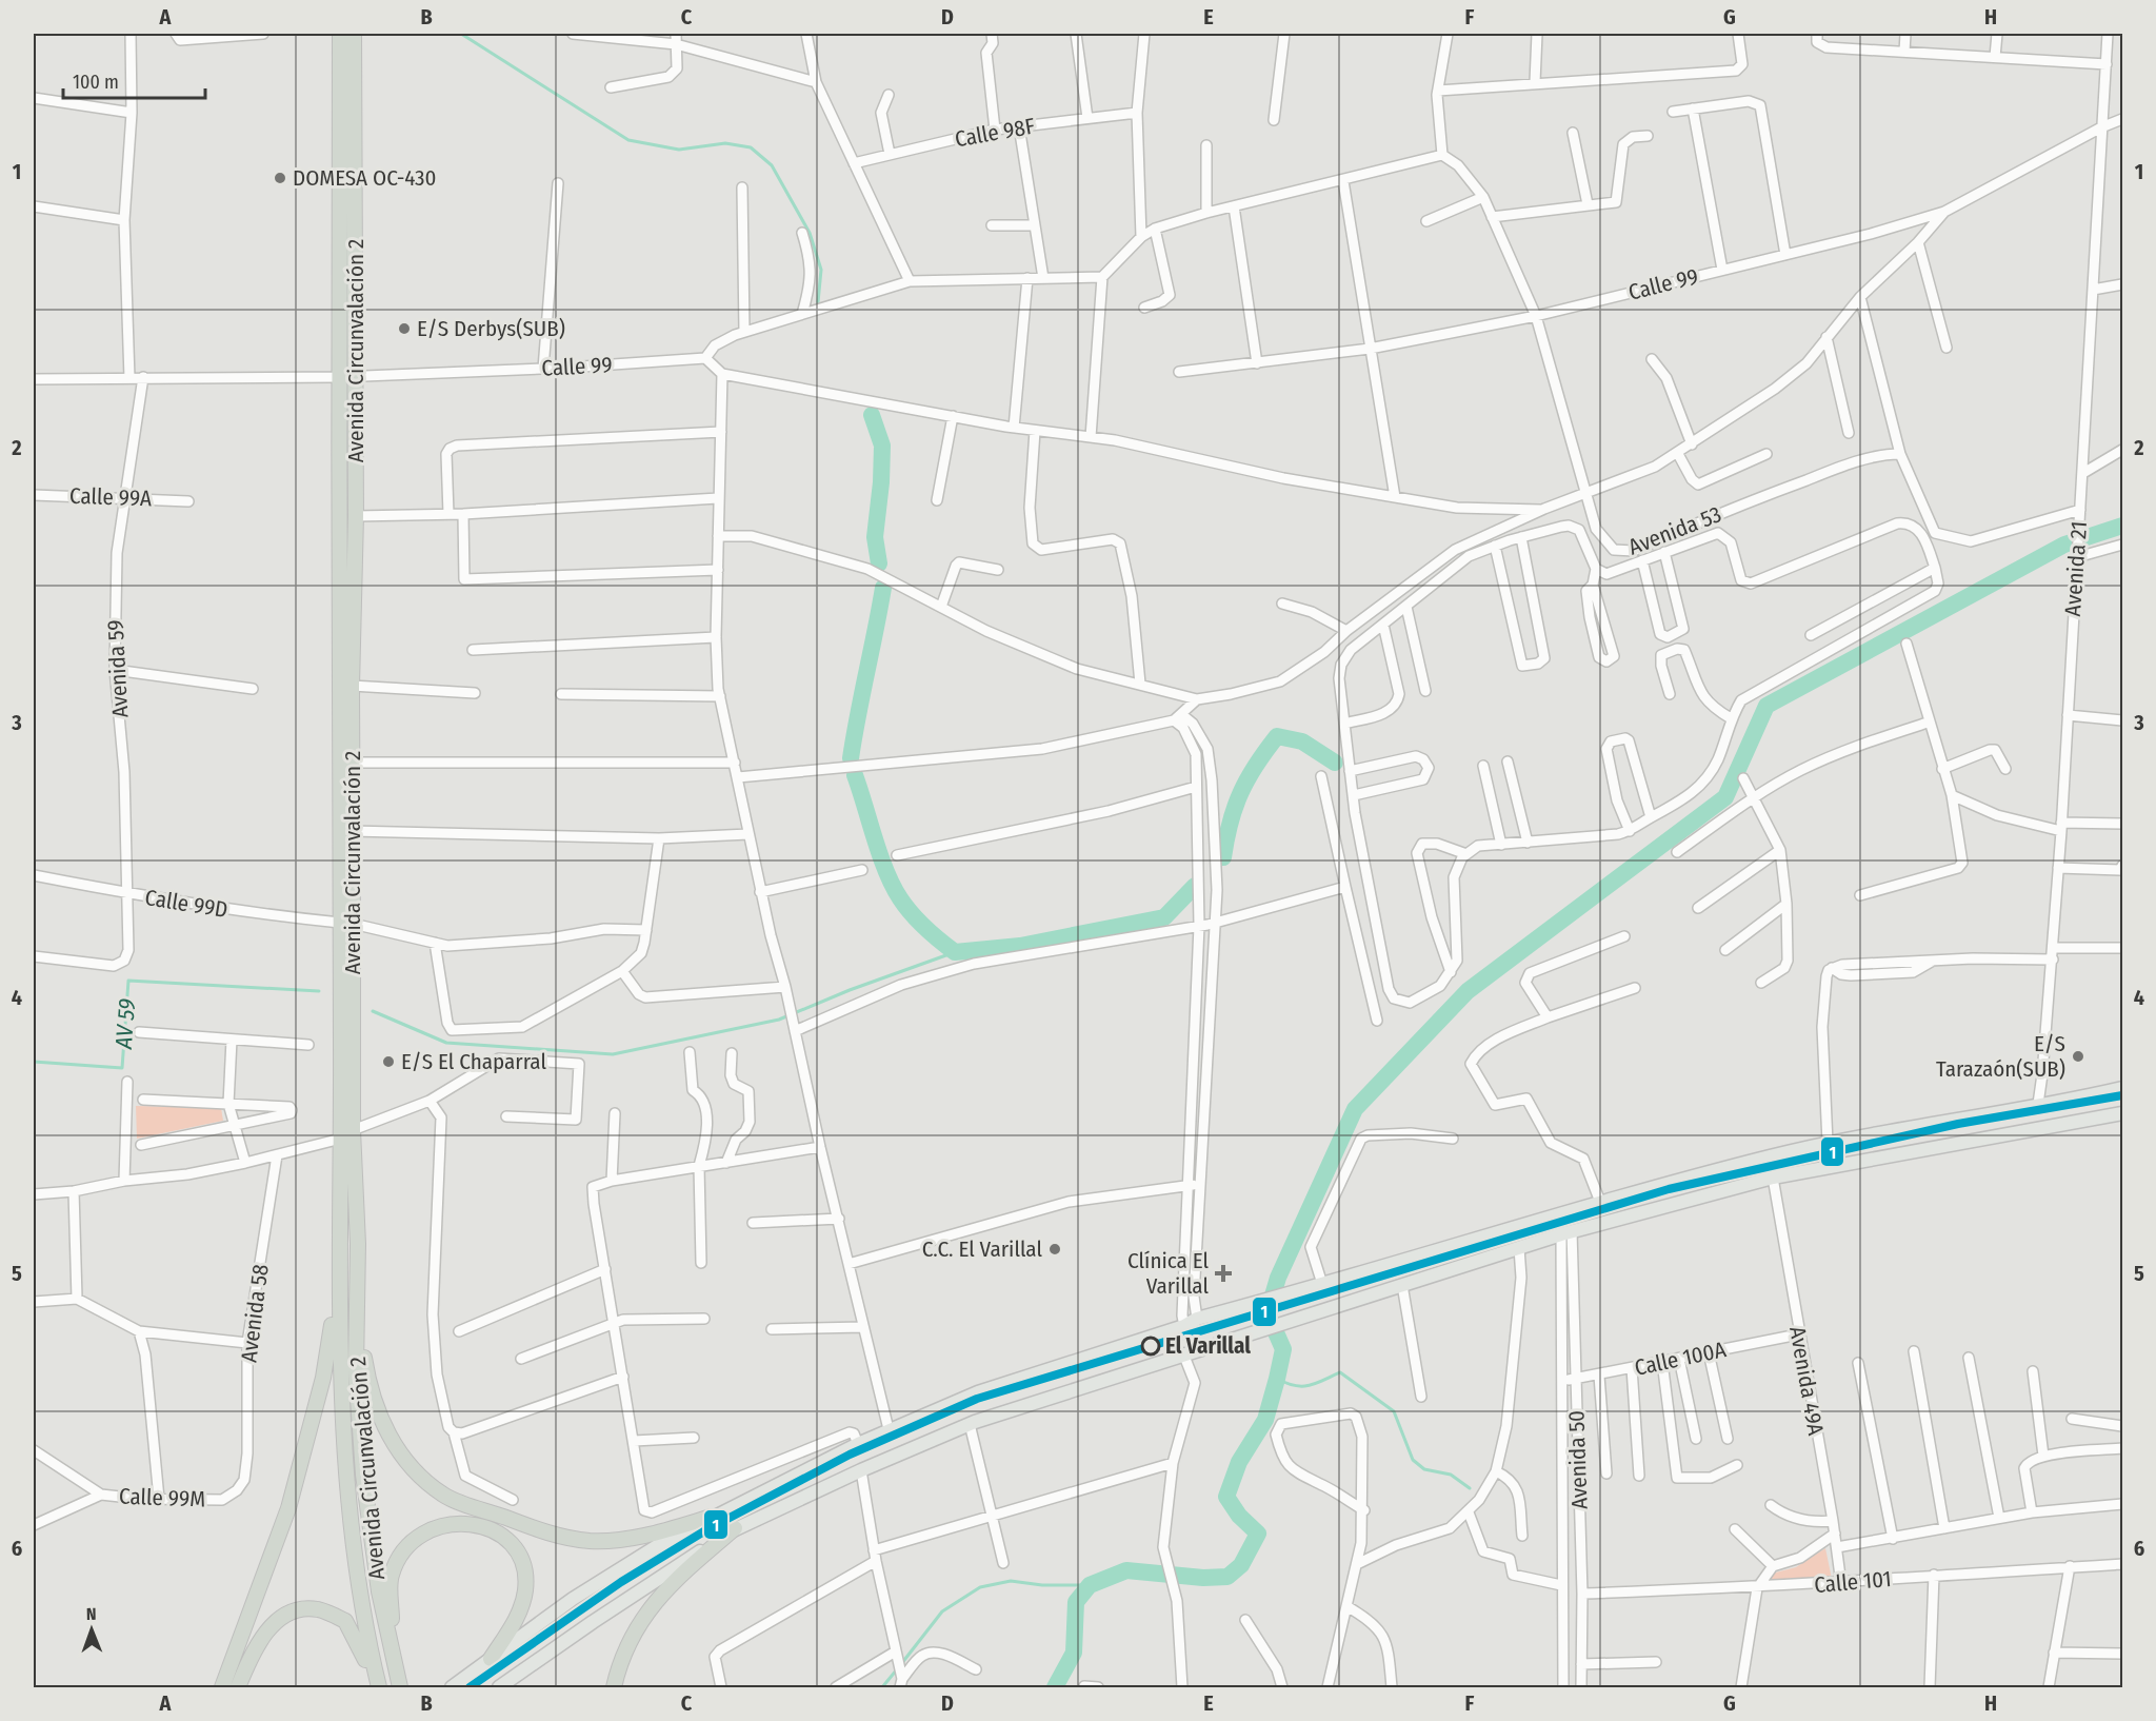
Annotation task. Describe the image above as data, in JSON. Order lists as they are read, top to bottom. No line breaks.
{"streets":{"highway":["Avenida Circunvalación 2"],"street":["Calle 98F","Calle 99","Calle 99A","Avenida 53","Avenida 21","Avenida 59","Calle 99D","Avenida 58","Calle 100A","Avenida 49A","Avenida 50","Calle 99M","Calle 101"]},"crossings":[["Calle 99","Avenida Circunvalación 2"],["Calle 99","Avenida 53"],["Calle 99","Avenida 21"],["Calle 99","Avenida 59"],["Avenida Circunvalación 2","Calle 99D"],["Calle 99A","Avenida 59"],["Avenida 59","Calle 99D"],["Avenida 58","Calle 99M"],["Calle 100A","Avenida 49A"],["Calle 100A","Avenida 50"],["Avenida 49A","Calle 101"],["Avenida 50","Calle 101"]],"water":["AV 59"],"places":{"other":["DOMESA OC-430","E/S Derbys(SUB)","E/S Tarazaón(SUB)","E/S El Chaparral","C.C. El Varillal","El Varillal"],"health":["Clínica El Varillal"]},"lines":["transit line 1"],"scale_bar":"100 m","north":"top","grid":{"columns":["A","B","C","D","E","F","G","H"],"rows":["1","2","3","4","5","6"]}}
